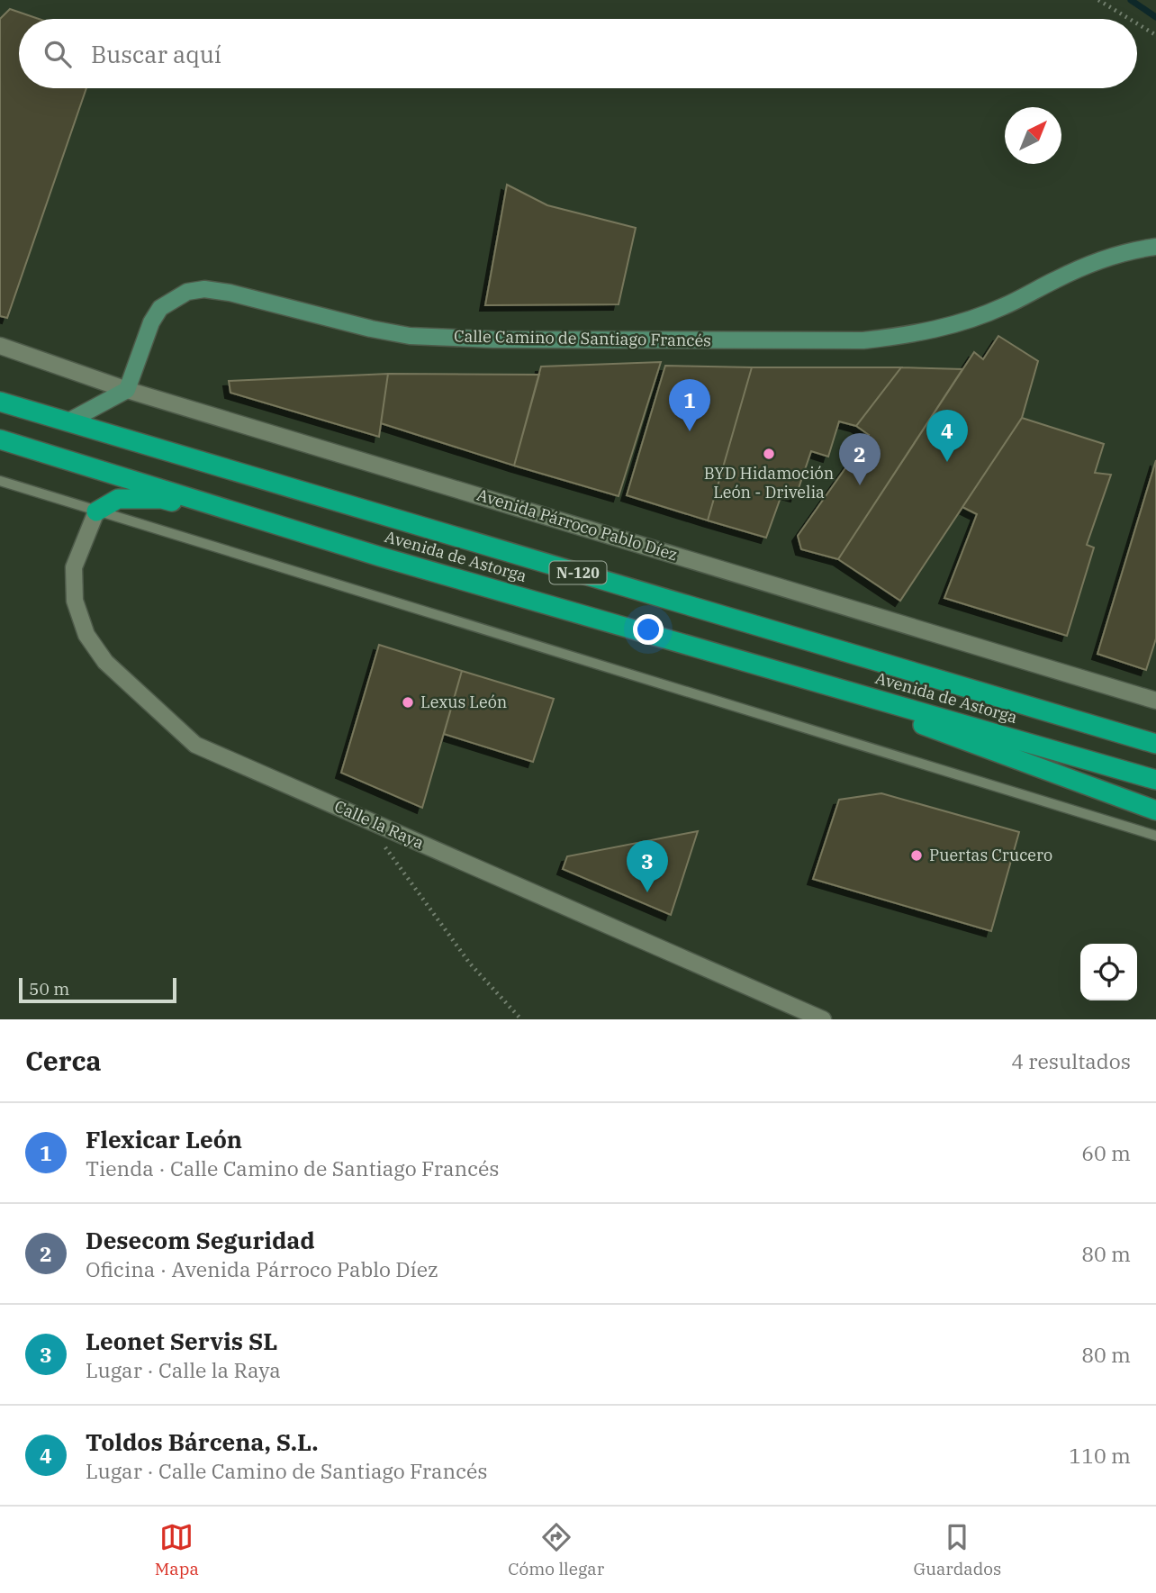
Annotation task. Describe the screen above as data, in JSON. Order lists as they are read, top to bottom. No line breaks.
{"streets":{"highway":["Avenida de Astorga","N-120"],"street":["Calle Camino de Santiago Francés","Avenida Párroco Pablo Díez","Calle la Raya"]},"crossings":[["Calle Camino de Santiago Francés","Avenida Párroco Pablo Díez"]],"places":["BYD Hidamoción León - Drivelia","Lexus León","Puertas Crucero"],"scale_bar":"50 m","north":"top right","page":{"search":"Buscar aquí","pins":["1","4","2","3"],"scale":"50 m","heading":["Cerca","4 resultados"],"list":[{"mark":"1","name":"Flexicar León","note":"Tienda · Calle Camino de Santiago Francés","value":"60 m"},{"mark":"2","name":"Desecom Seguridad","note":"Oficina · Avenida Párroco Pablo Díez","value":"80 m"},{"mark":"3","name":"Leonet Servis SL","note":"Lugar · Calle la Raya","value":"80 m"},{"mark":"4","name":"Toldos Bárcena, S.L.","note":"Lugar · Calle Camino de Santiago Francés","value":"110 m"}],"nav":["Mapa","Cómo llegar","Guardados"]}}
